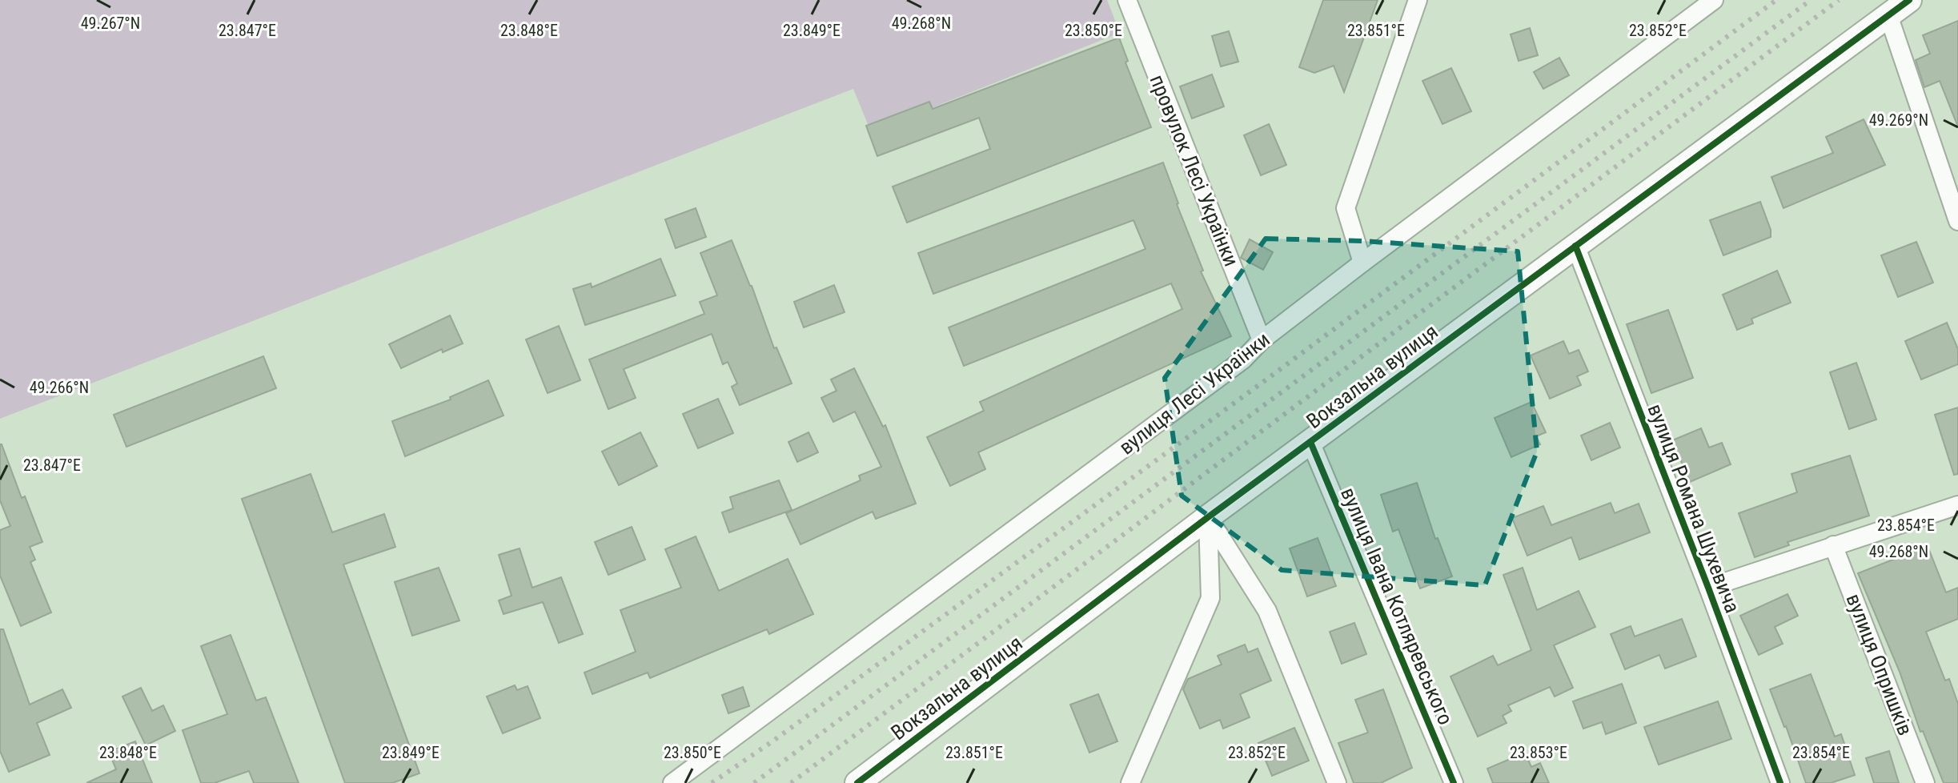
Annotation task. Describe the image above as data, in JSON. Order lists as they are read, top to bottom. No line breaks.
{"streets":{"street":["провулок Лесі Українки","Вокзальна вулиця","вулиця Лесі Українки","вулиця Романа Шухевича","вулиця Івана Котляревського","вулиця Опришків"]},"crossings":[["провулок Лесі Українки","вулиця Лесі Українки"],["Вокзальна вулиця","вулиця Романа Шухевича"],["Вокзальна вулиця","вулиця Івана Котляревського"]],"coordinates":["49.267°N","49.268°N","23.847°E","23.848°E","23.849°E","23.850°E","23.851°E","23.852°E","49.269°N","49.266°N","23.854°E","23.853°E"]}
